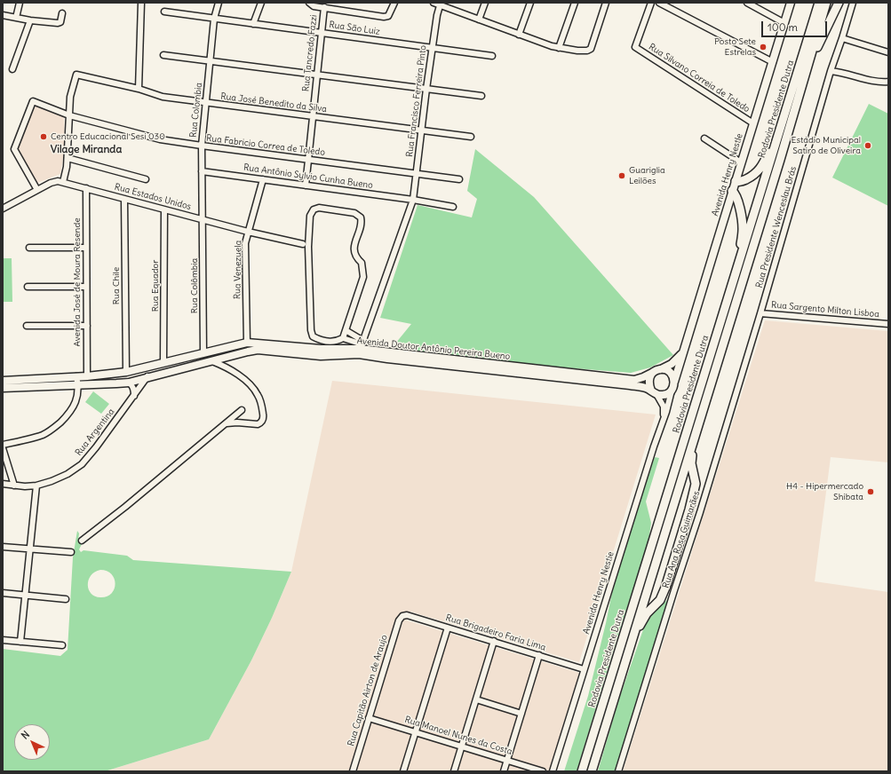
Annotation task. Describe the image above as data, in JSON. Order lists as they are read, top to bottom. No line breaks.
{"streets":{"highway":["Rodovia Presidente Dutra"],"main road":["Avenida Henry Nestle","Avenida Doutor Antônio Pereira Bueno"],"street":["Rua São Luiz","Rua Tancredo Fazzi","Rua Silvano Correia de Toledo","Rua Francisco Ferreira Pinto","Rua José Benedito da Silva","Rua Colombia","Rua Fabricio Correa de Toledo","Rua Antônio Sylvio Cunha Bueno","Rua Estados Unidos","Rua Presidente Wenceslau Brás","Rua Venezuela","Avenida José de Moura Resende","Rua Chile","Rua Equador","Rua Colômbia","Rua Sargento Milton Lisboa","Rua Argentina","Rua Ana Rosa Guimarães","Avenida Henry Nestie","Rua Brigadeiro Faria Lima","Rua Capitão Airton de Araujo","Rua Manoel Nunes da Costa"]},"crossings":[["Rua São Luiz","Rua Tancredo Fazzi"],["Rua São Luiz","Rua Francisco Ferreira Pinto"],["Rua São Luiz","Rua Colombia"],["Rua Tancredo Fazzi","Rua José Benedito da Silva"],["Rua Tancredo Fazzi","Rua Fabricio Correa de Toledo"],["Rua Tancredo Fazzi","Rua Antônio Sylvio Cunha Bueno"],["Rua Silvano Correia de Toledo","Avenida Henry Nestle"],["Rua Francisco Ferreira Pinto","Rua José Benedito da Silva"],["Rua Francisco Ferreira Pinto","Rua Fabricio Correa de Toledo"],["Rua Francisco Ferreira Pinto","Rua Antônio Sylvio Cunha Bueno"],["Rua Francisco Ferreira Pinto","Avenida Doutor Antônio Pereira Bueno"],["Rua José Benedito da Silva","Rua Colombia"],["Rua José Benedito da Silva","Rua Fabricio Correa de Toledo"],["Rua Colombia","Rua Fabricio Correa de Toledo"],["Rua Colombia","Rua Antônio Sylvio Cunha Bueno"],["Rua Colombia","Rua Estados Unidos"],["Rua Colombia","Rua Colômbia"],["Rua Fabricio Correa de Toledo","Rua Estados Unidos"],["Avenida Henry Nestle","Avenida Doutor Antônio Pereira Bueno"],["Avenida Henry Nestle","Avenida Henry Nestie"],["Rua Antônio Sylvio Cunha Bueno","Rua Venezuela"],["Rua Estados Unidos","Rua Venezuela"],["Rua Estados Unidos","Avenida José de Moura Resende"],["Rua Estados Unidos","Rua Chile"],["Rua Estados Unidos","Rua Equador"],["Rua Estados Unidos","Rua Colômbia"],["Rua Presidente Wenceslau Brás","Rua Sargento Milton Lisboa"],["Rua Presidente Wenceslau Brás","Rua Ana Rosa Guimarães"],["Rua Venezuela","Avenida Doutor Antônio Pereira Bueno"],["Avenida José de Moura Resende","Avenida Doutor Antônio Pereira Bueno"],["Rua Chile","Avenida Doutor Antônio Pereira Bueno"],["Rua Equador","Avenida Doutor Antônio Pereira Bueno"],["Rua Colômbia","Avenida Doutor Antônio Pereira Bueno"],["Rua Sargento Milton Lisboa","Rua Ana Rosa Guimarães"],["Avenida Doutor Antônio Pereira Bueno","Rua Argentina"],["Avenida Doutor Antônio Pereira Bueno","Avenida Henry Nestie"],["Avenida Henry Nestie","Rua Brigadeiro Faria Lima"],["Rua Brigadeiro Faria Lima","Rua Capitão Airton de Araujo"],["Rua Capitão Airton de Araujo","Rua Manoel Nunes da Costa"]],"districts":["Vilage Miranda"],"places":["Posto Sete Estrelas","Centro Educacional Sesi 030","Estádio Municipal Satiro de Oliveira","Guariglia Leilões","H4 - Hipermercado Shibata"],"scale_bar":"100 m","north":"top left"}
